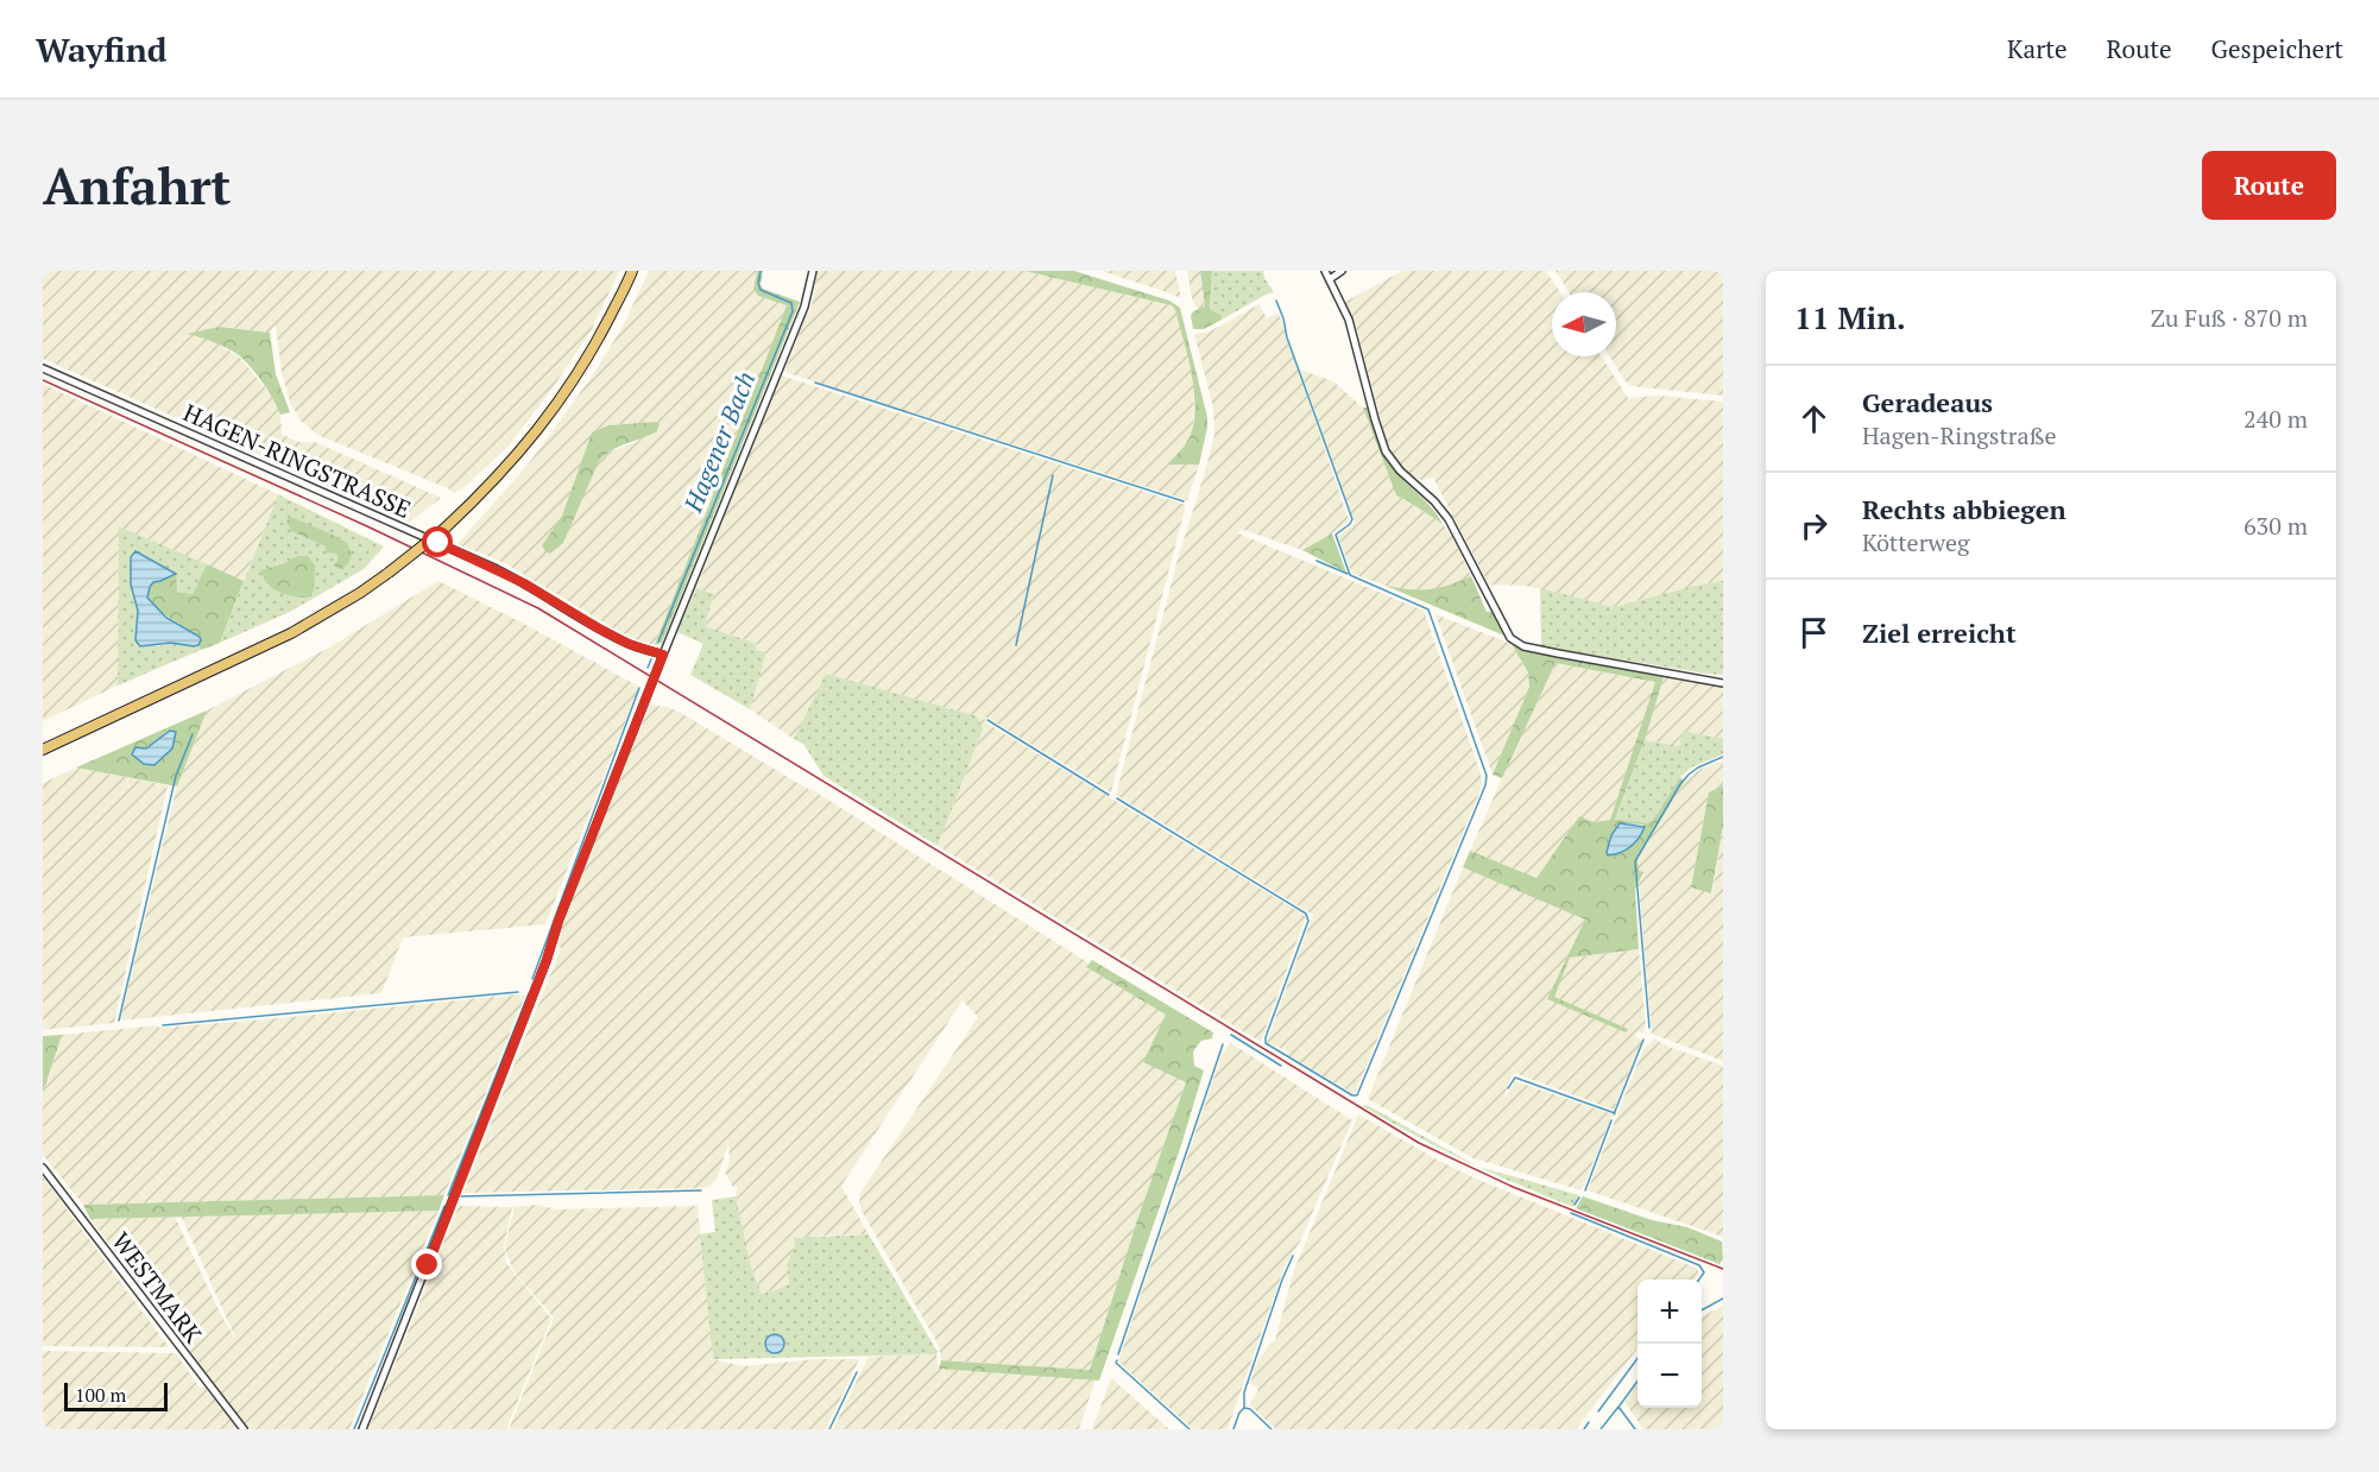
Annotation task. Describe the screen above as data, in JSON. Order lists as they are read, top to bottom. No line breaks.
{"streets":{"street":["HAGEN-RINGSTRASSE","WESTMARK"]},"water":["Hagener Bach"],"scale_bar":"100 m","north":"left","page":{"header":"Wayfind","nav":["Karte","Route","Gespeichert"],"buttons":"Route","title":"Anfahrt","heading":["11 Min.","Zu Fuß · 870 m"],"list":[["Geradeaus","Hagen-Ringstraße","240 m"],["Rechts abbiegen","Kötterweg","630 m"],"Ziel erreicht"],"map_buttons":["+","−"],"scale":"100 m"}}
